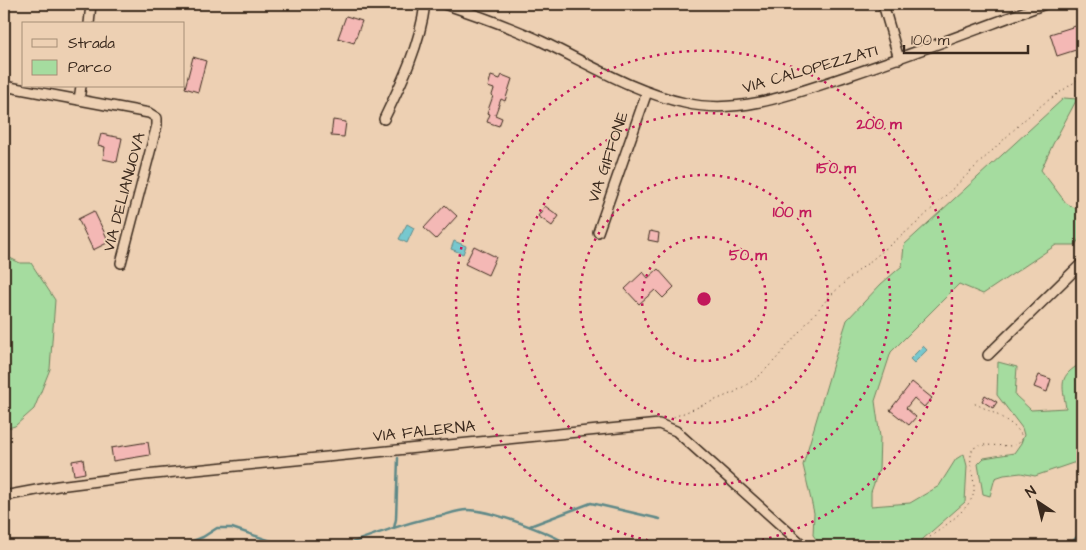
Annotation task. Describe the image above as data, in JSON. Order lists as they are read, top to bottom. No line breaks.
{"streets":{"street":["VIA CALOPEZZATI","VIA GIFFONE","VIA DELIANUOVA","VIA FALERNA"]},"crossings":[["VIA CALOPEZZATI","VIA GIFFONE"]],"legend":["Strada","Parco"],"scale_bar":"100 m","north":"top left","rings":["200 m","150 m","100 m","50 m"]}
